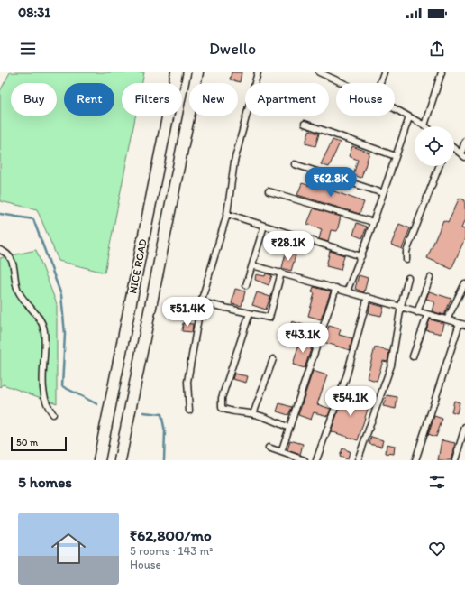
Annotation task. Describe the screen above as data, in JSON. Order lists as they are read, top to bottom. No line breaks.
{"streets":{"highway":["NICE ROAD"]},"scale_bar":"50 m","page":{"status":"08:31","header":"Dwello","chip":["Buy","Rent","Filters","New","Apartment","House"],"price":["₹62.8K","₹28.1K","₹51.4K","₹43.1K","₹54.1K"],"scale":"50 m","heading":"5 homes","list":[{"name":"₹62,800/mo","note":"5 rooms · 143 m² · House"}]}}
